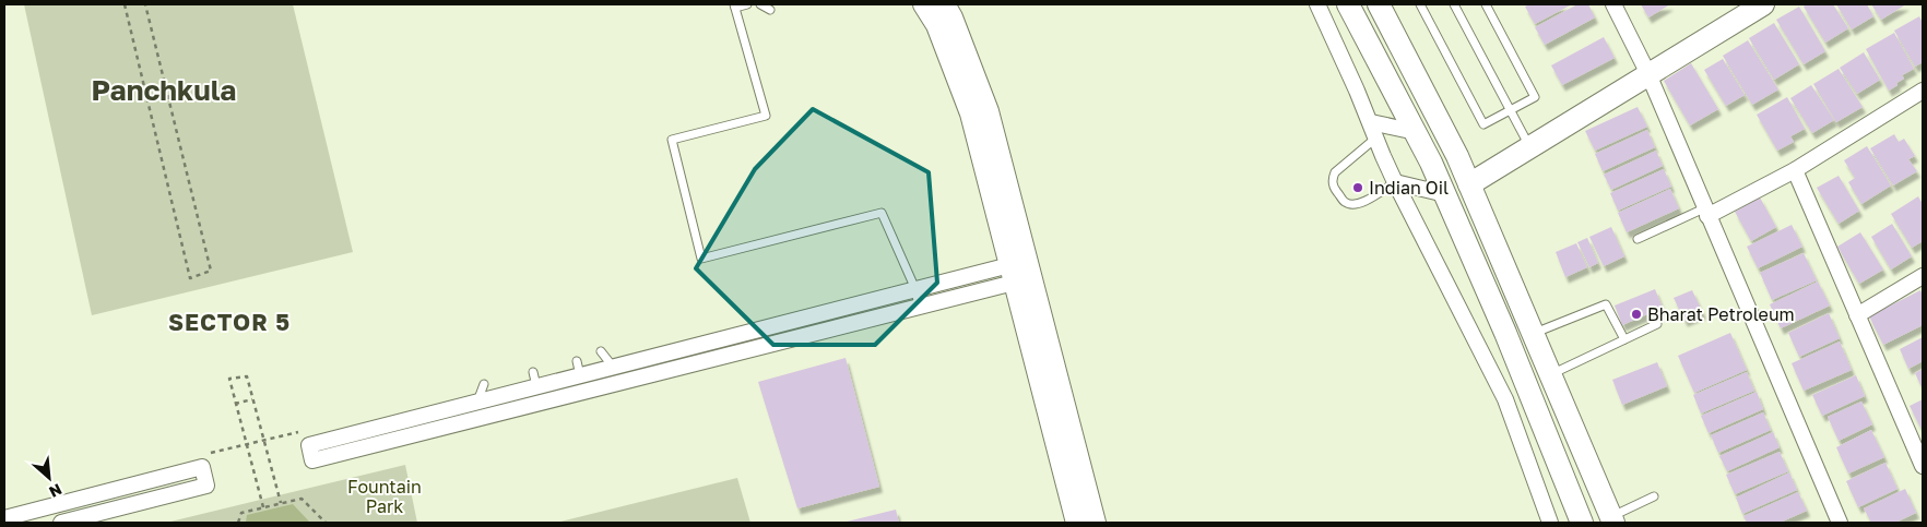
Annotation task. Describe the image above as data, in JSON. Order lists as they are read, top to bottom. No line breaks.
{"districts":["Panchkula","SECTOR 5"],"parks":["Fountain Park"],"places":["Indian Oil","Bharat Petroleum"],"north":"bottom right"}
